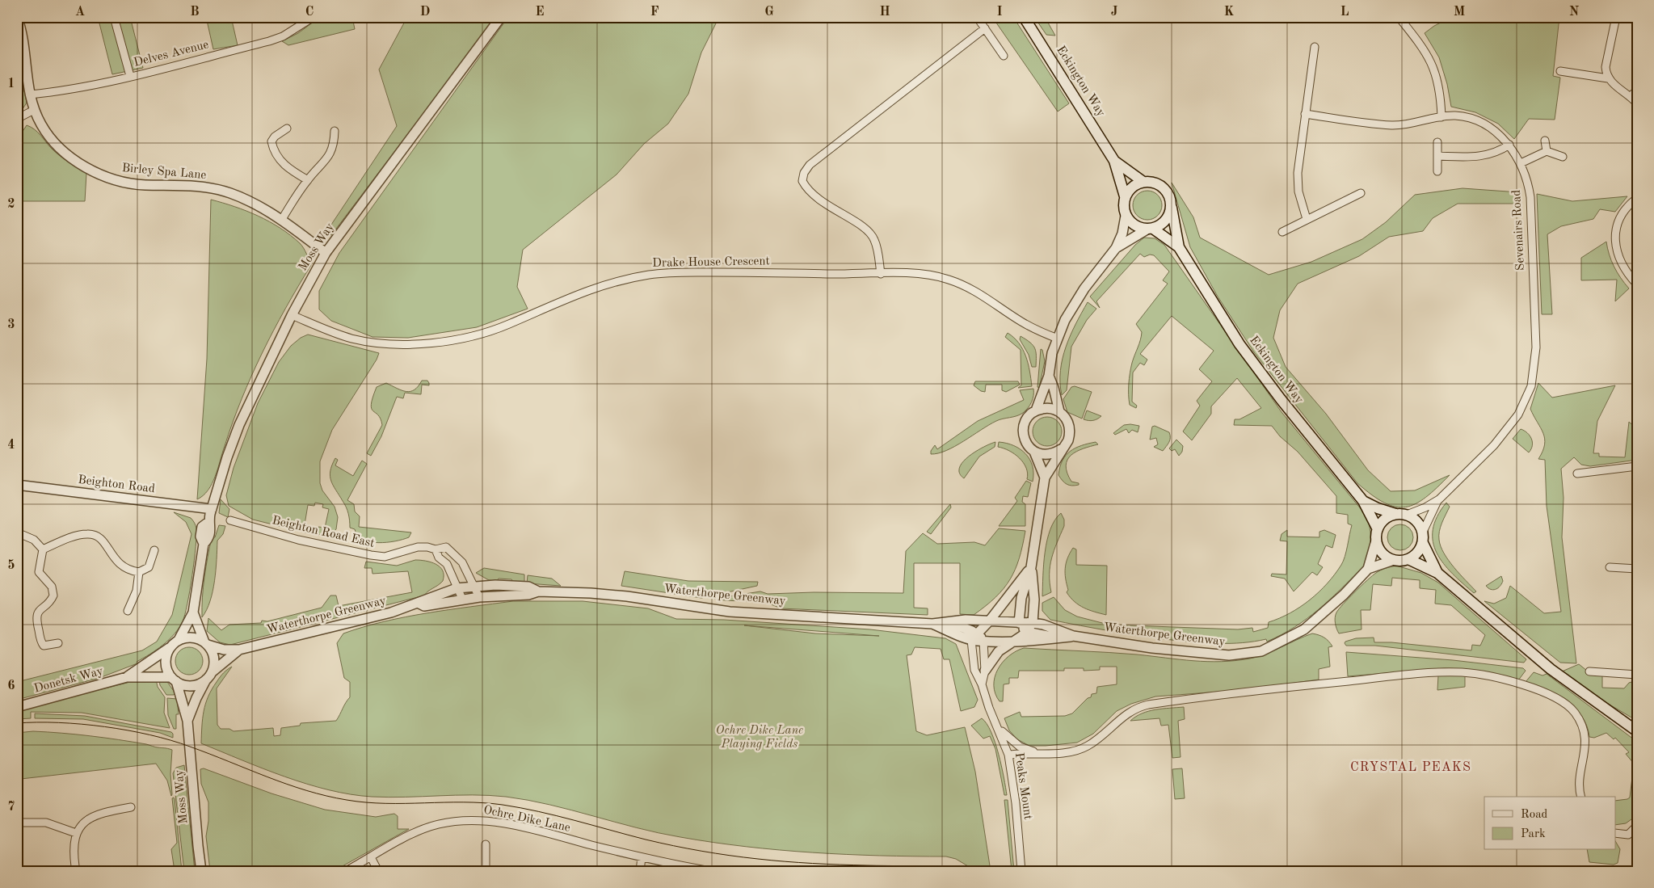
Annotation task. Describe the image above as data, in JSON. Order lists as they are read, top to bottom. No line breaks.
{"streets":{"main road":["Eckington Way"],"street":["Delves Avenue","Birley Spa Lane","Sevenairs Road","Moss Way","Drake House Crescent","Beighton Road","Beighton Road East","Waterthorpe Greenway","Donetsk Way","Peaks Mount","Ochre Dike Lane"]},"crossings":[["Delves Avenue","Birley Spa Lane"],["Eckington Way","Sevenairs Road"],["Eckington Way","Waterthorpe Greenway"],["Birley Spa Lane","Moss Way"],["Sevenairs Road","Waterthorpe Greenway"],["Moss Way","Drake House Crescent"],["Moss Way","Beighton Road"],["Moss Way","Waterthorpe Greenway"],["Moss Way","Donetsk Way"],["Beighton Road East","Waterthorpe Greenway"],["Waterthorpe Greenway","Donetsk Way"],["Waterthorpe Greenway","Peaks Mount"]],"districts":["CRYSTAL PEAKS"],"parks":["Ochre Dike Lane Playing Fields"],"legend":["Road","Park"],"grid":{"columns":["A","B","C","D","E","F","G","H","I","J","K","L","M","N"],"rows":["1","2","3","4","5","6","7"]}}
